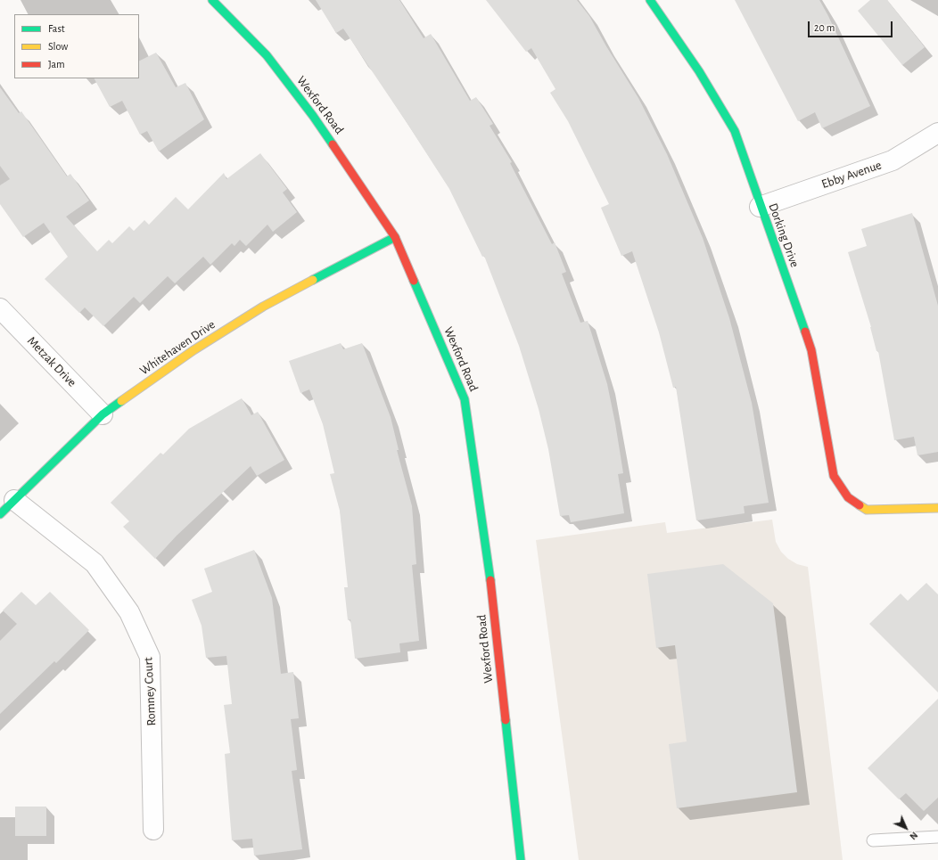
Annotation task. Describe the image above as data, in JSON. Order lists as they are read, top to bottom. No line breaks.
{"streets":{"street":["Wexford Road","Ebby Avenue","Dorking Drive","Whitehaven Drive","Metzak Drive","Romney Court"]},"crossings":[["Wexford Road","Whitehaven Drive"],["Ebby Avenue","Dorking Drive"],["Whitehaven Drive","Metzak Drive"],["Whitehaven Drive","Romney Court"]],"legend":["Fast","Slow","Jam"],"scale_bar":"20 m","north":"bottom right"}
